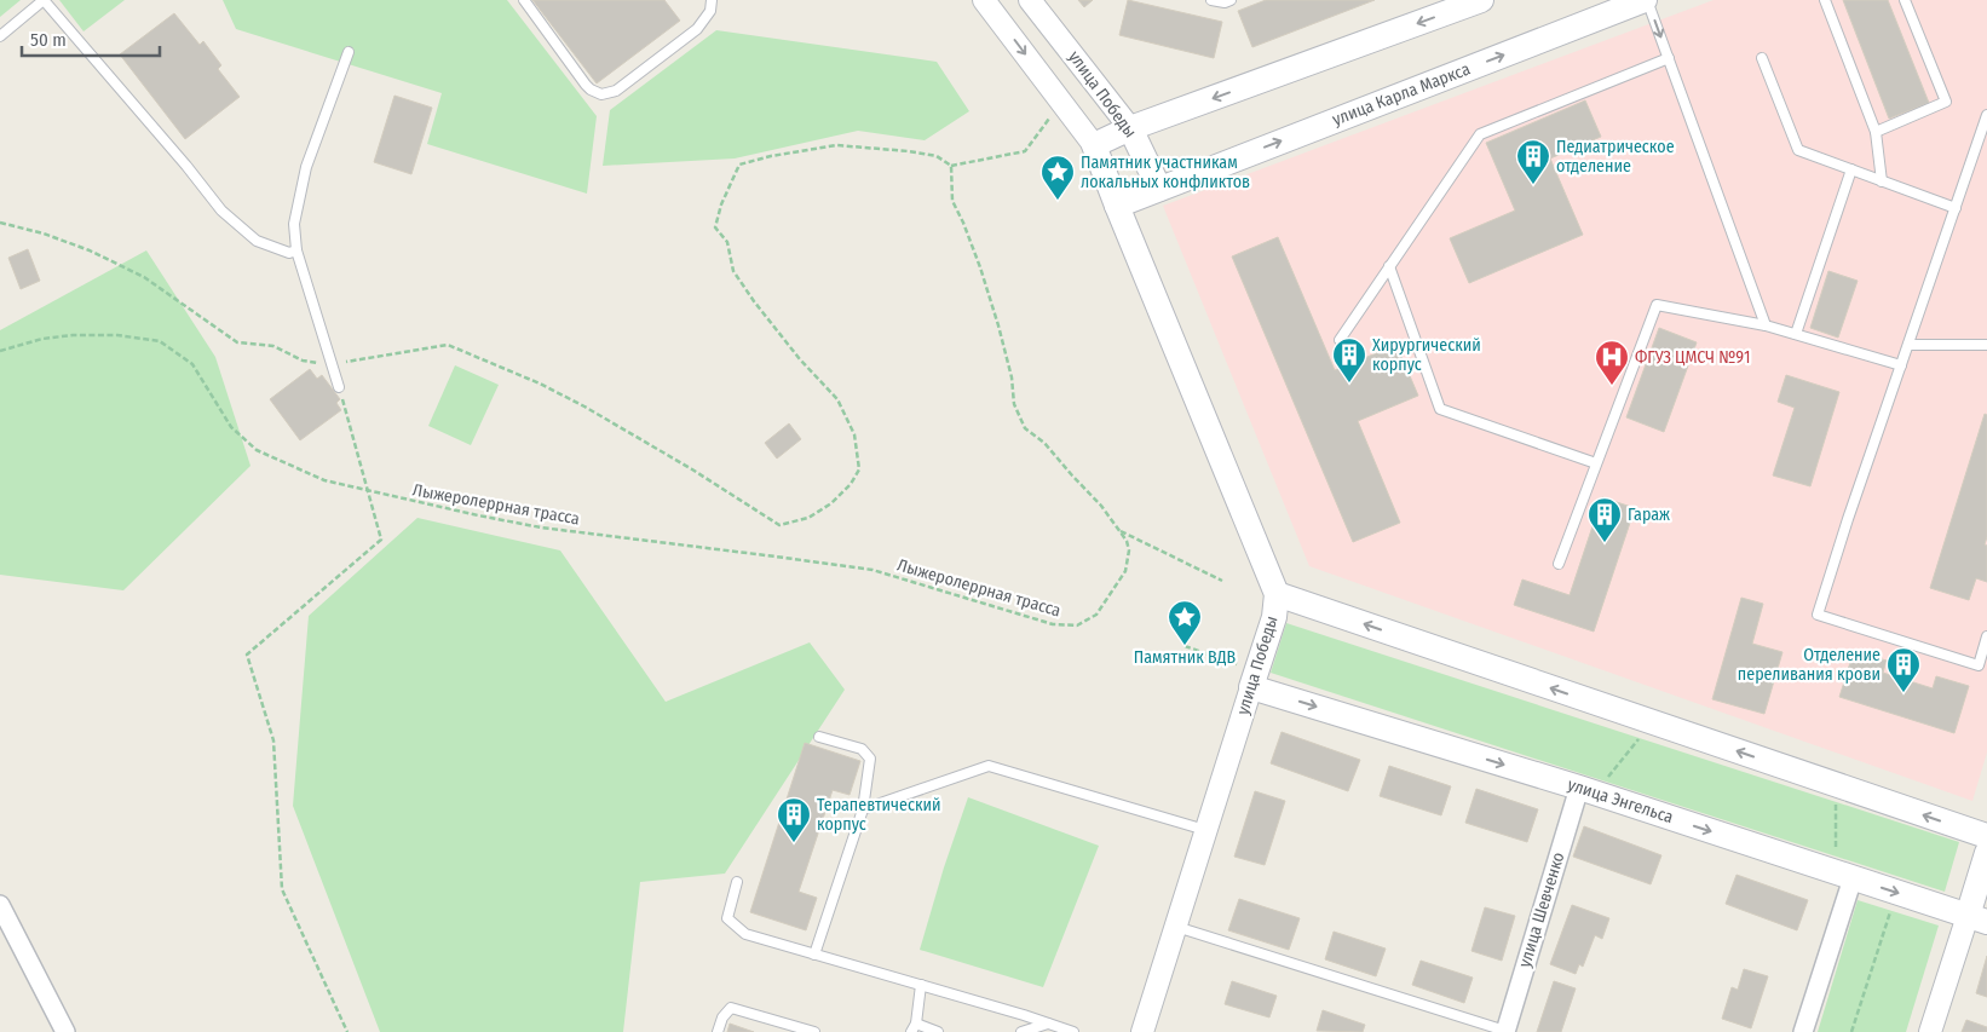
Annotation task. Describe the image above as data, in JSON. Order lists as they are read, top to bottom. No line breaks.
{"streets":{"main road":["улица Победы","улица Карла Маркса","улица Энгельса"],"street":["улица Шевченко"],"path":["Лыжеролеррная трасса"]},"crossings":[["улица Победы","улица Карла Маркса"],["улица Победы","улица Энгельса"],["улица Энгельса","улица Шевченко"]],"places":{"building":["Педиатрическое отделение","Хирургический корпус","Гараж","Отделение переливания крови","Терапевтический корпус"],"place":["Памятник участникам локальных конфликтов","Памятник ВДВ"],"hospital":["ФГУЗ ЦМСЧ №91"]},"scale_bar":"50 m"}
